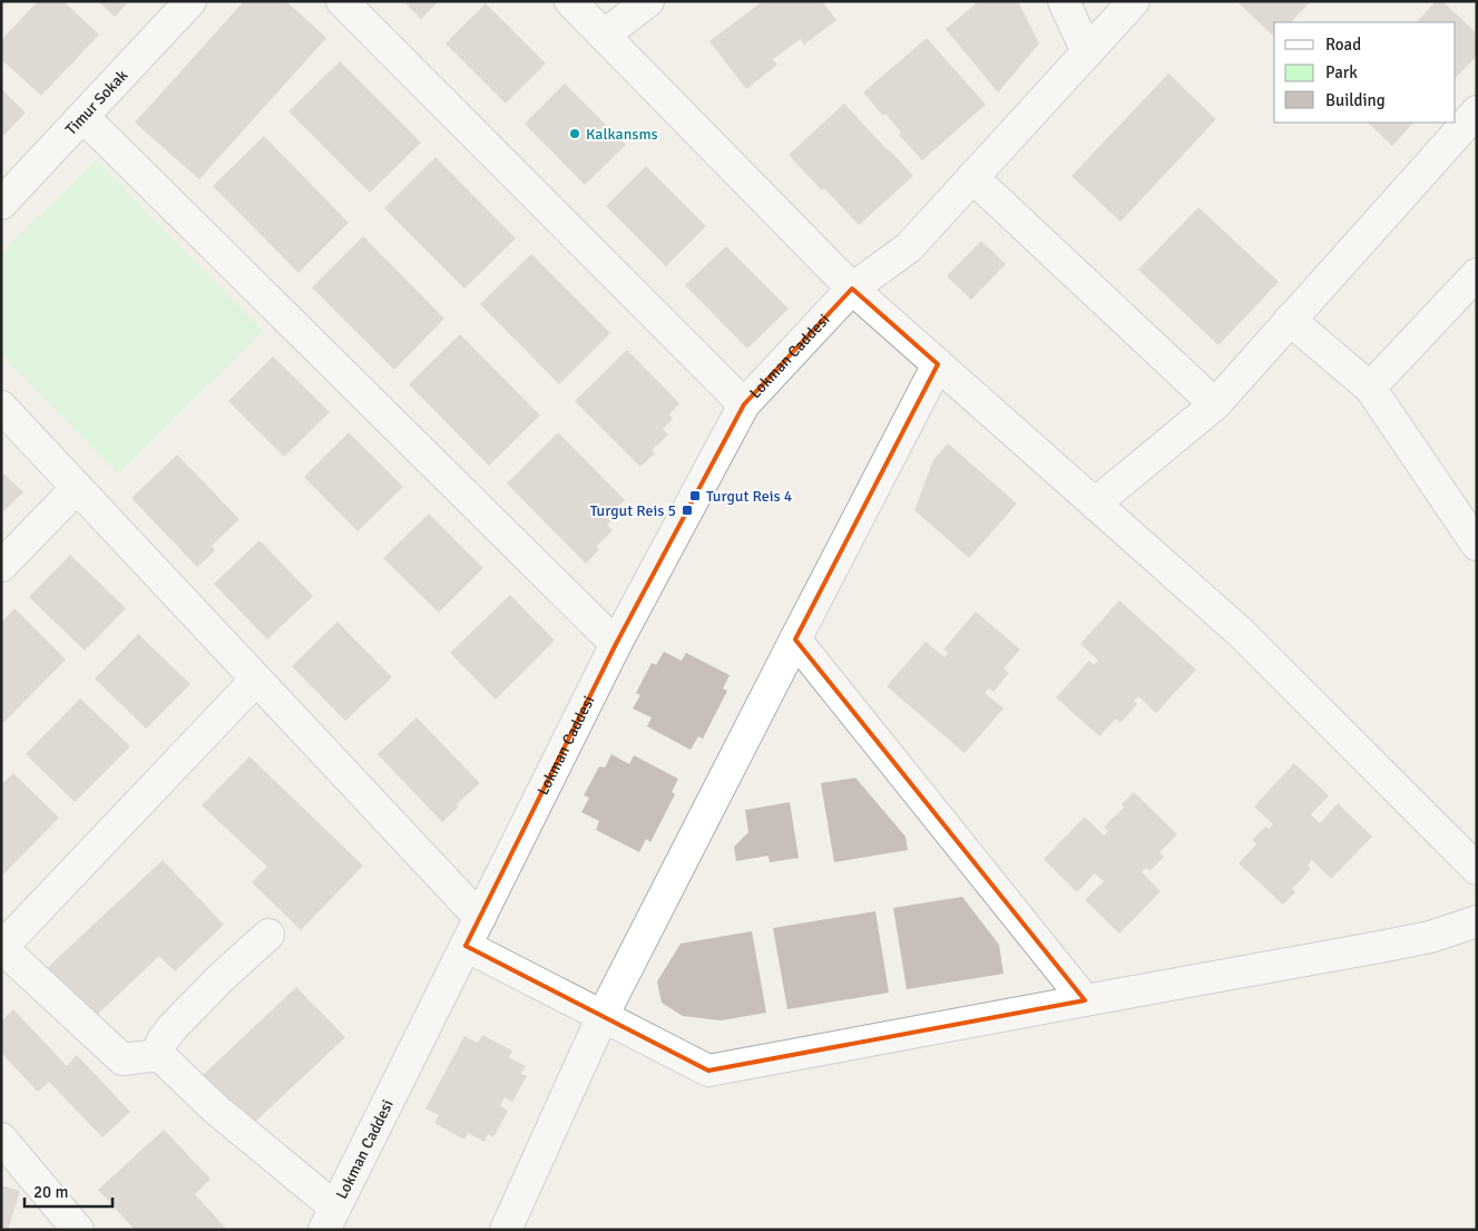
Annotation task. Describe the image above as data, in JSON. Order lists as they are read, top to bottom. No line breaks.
{"streets":{"street":["Timur Sokak","Lokman Caddesi"]},"places":{"other":["Kalkansms"],"transit":["Turgut Reis 4","Turgut Reis 5"]},"legend":["Road","Park","Building"],"scale_bar":"20 m"}
